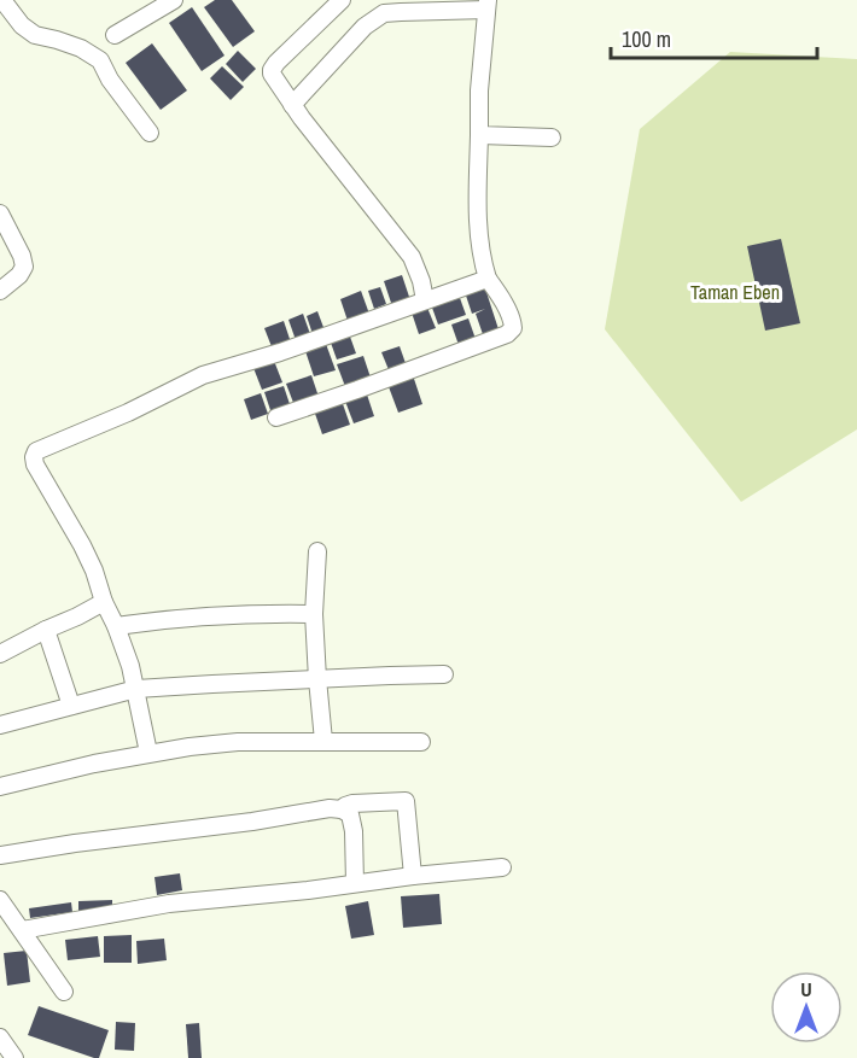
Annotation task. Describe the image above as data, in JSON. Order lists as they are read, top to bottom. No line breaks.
{"parks":["Taman Eben"],"scale_bar":"100 m","north":"top"}
